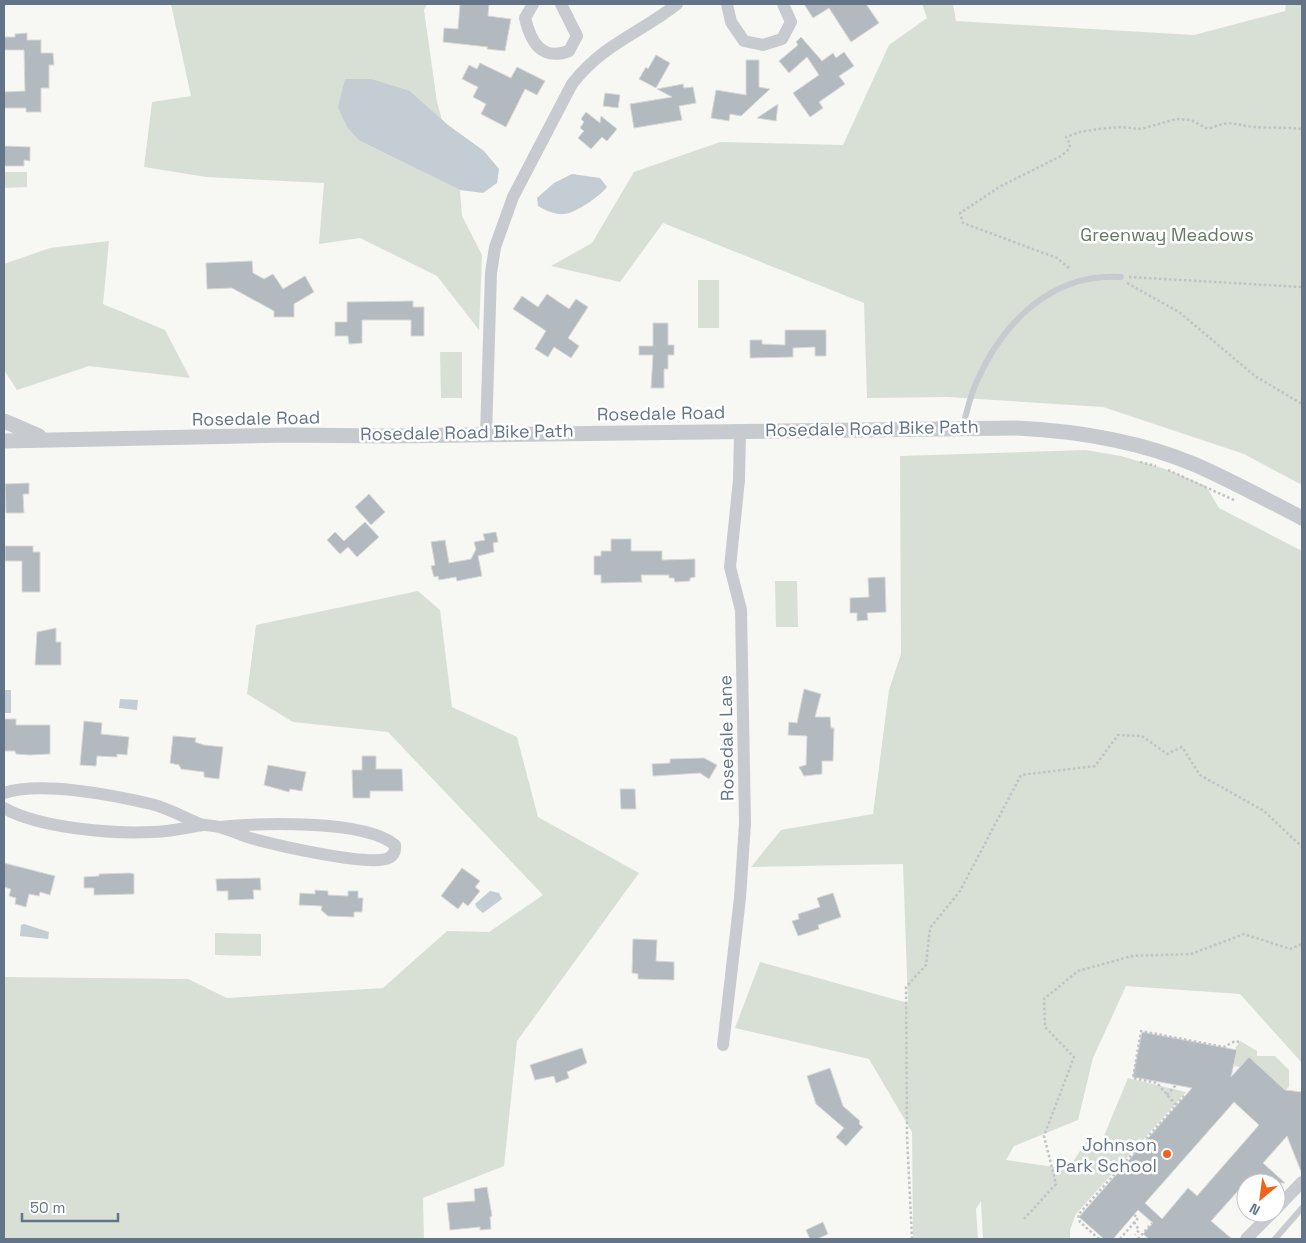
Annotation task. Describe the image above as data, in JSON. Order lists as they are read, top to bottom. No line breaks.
{"streets":{"street":["Rosedale Road","Rosedale Lane"]},"crossings":[["Rosedale Road","Rosedale Lane"]],"parks":["Greenway Meadows"],"places":["Johnson Park School"],"scale_bar":"50 m","north":"bottom left"}
